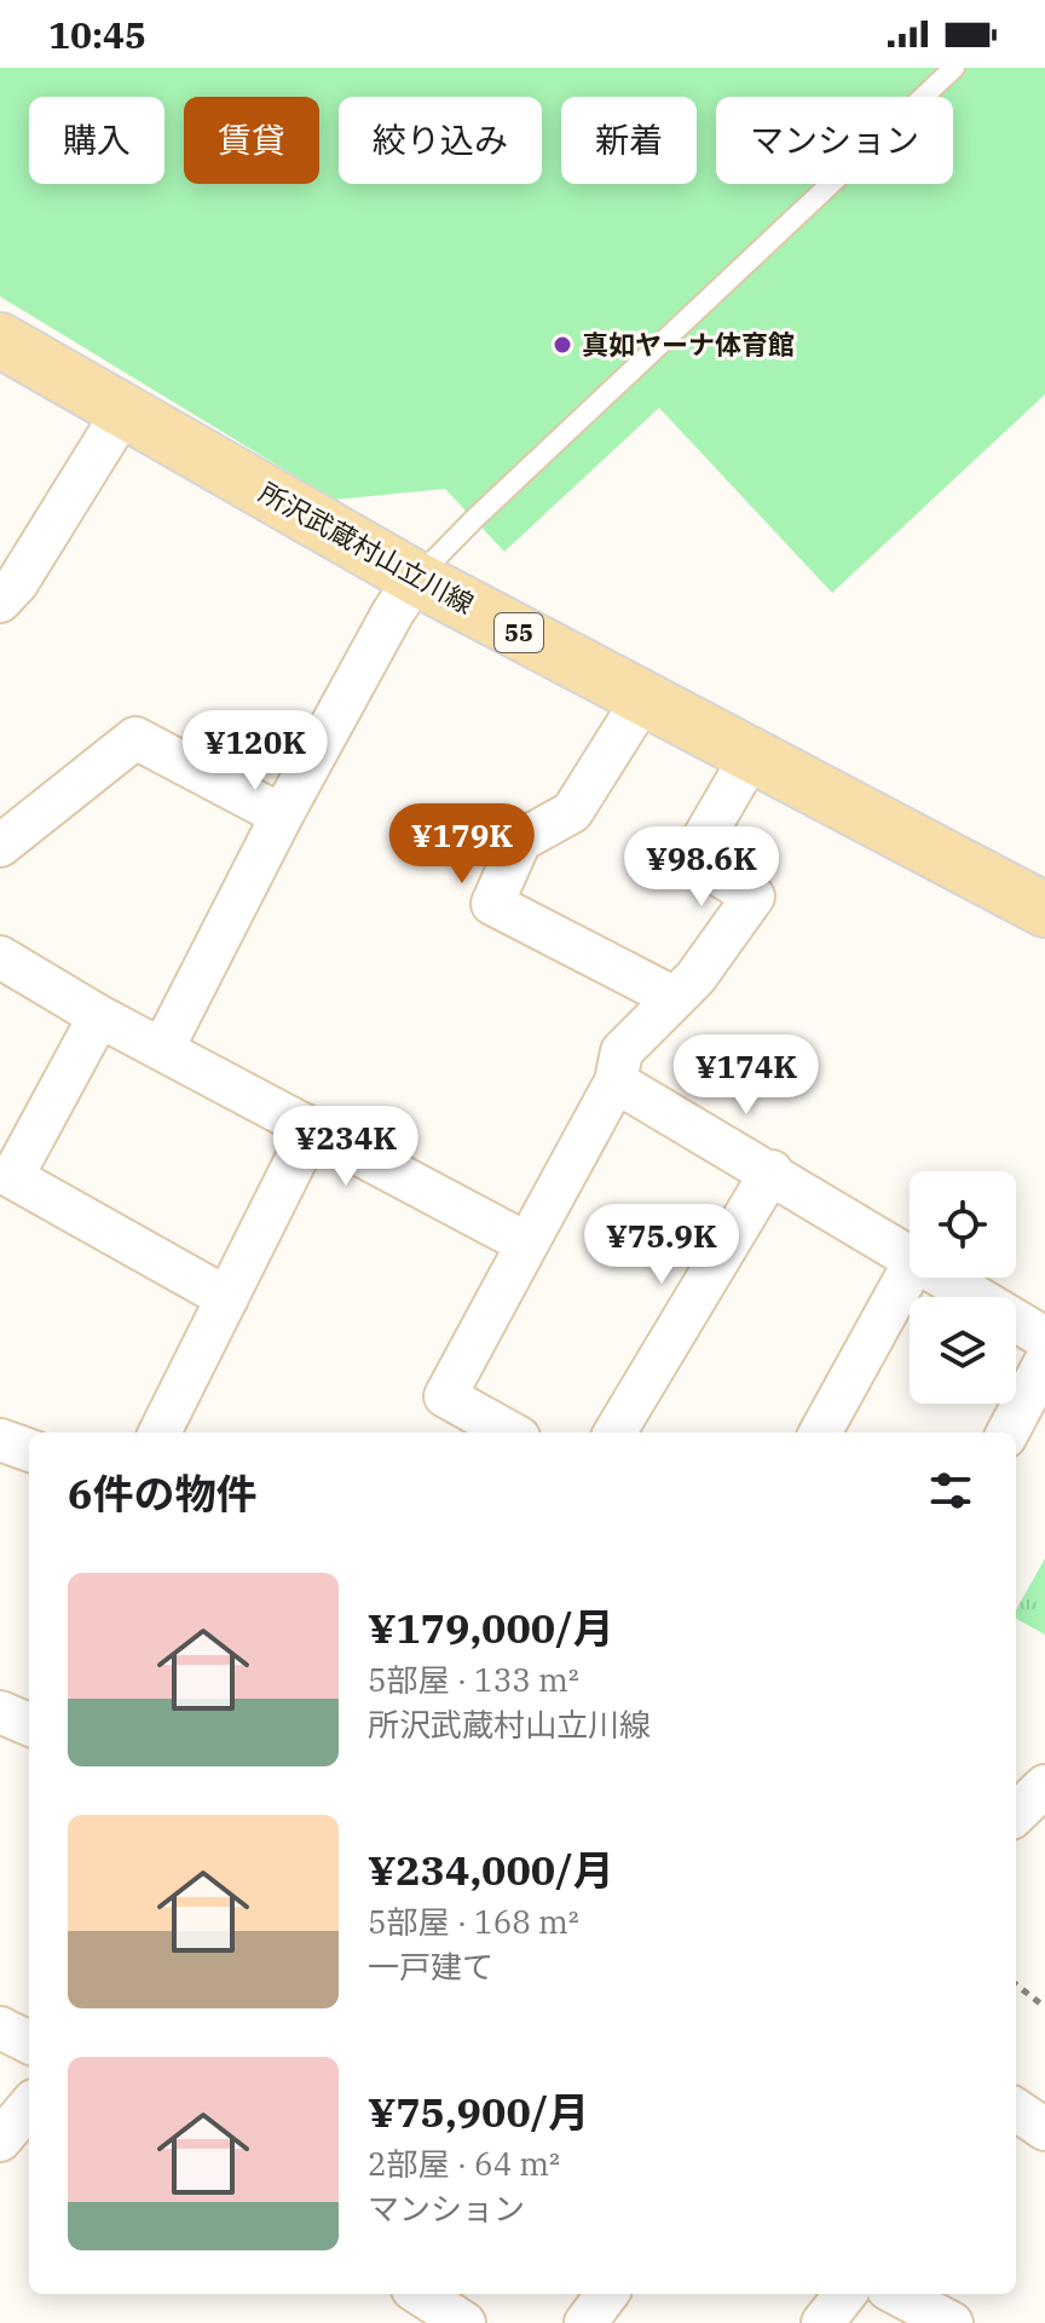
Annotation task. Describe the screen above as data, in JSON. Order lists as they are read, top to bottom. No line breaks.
{"streets":{"main road":["所沢武蔵村山立川線","55"]},"places":["真如ヤーナ体育館"],"page":{"status":"10:45","chip":["購入","賃貸","絞り込み","新着","マンション"],"price":["¥120K","¥179K","¥98.6K","¥174K","¥234K","¥75.9K"],"heading":"6件の物件","list":[{"name":"¥179,000/月","note":"5部屋 · 133 m² · 所沢武蔵村山立川線"},{"name":"¥234,000/月","note":"5部屋 · 168 m² · 一戸建て"},{"name":"¥75,900/月","note":"2部屋 · 64 m² · マンション"}]}}
